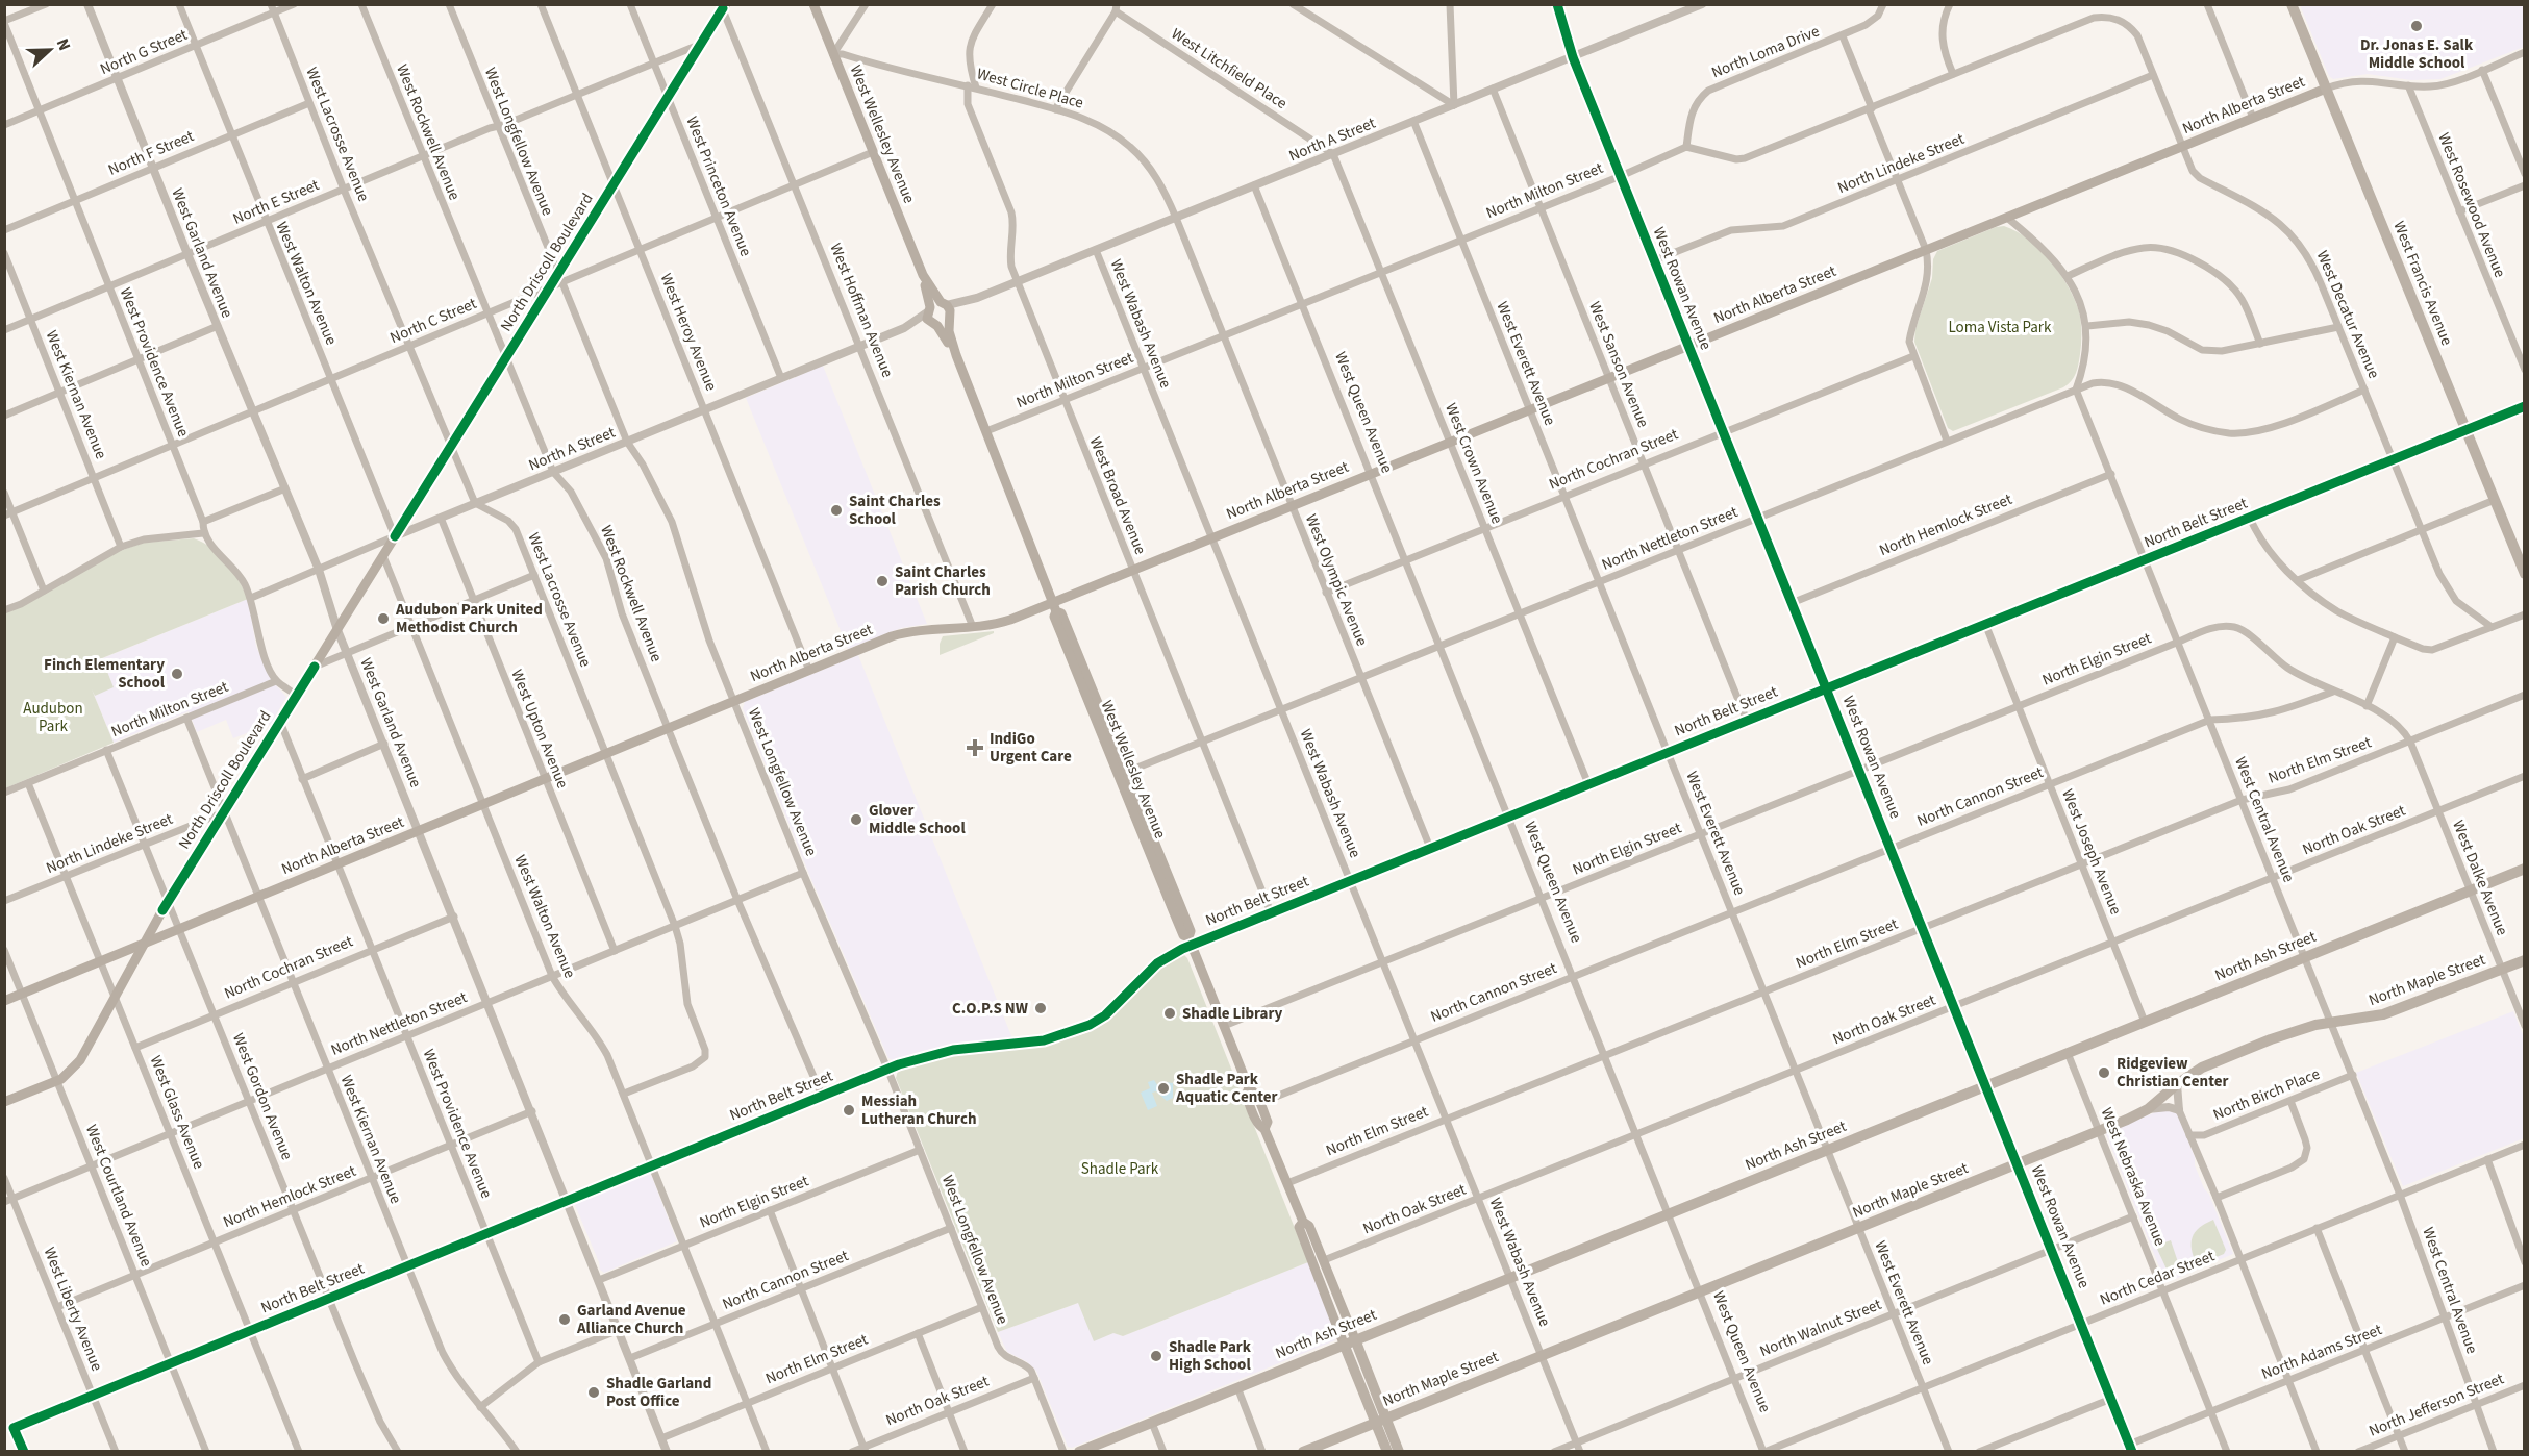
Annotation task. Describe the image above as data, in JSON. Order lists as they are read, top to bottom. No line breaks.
{"streets":{"main road":["North Alberta Street","West Wellesley Avenue","North Driscoll Boulevard","West Francis Avenue","North Ash Street","North Maple Street"],"street":["North G Street","North Loma Drive","West Litchfield Place","West Circle Place","West Rockwell Avenue","West Lacrosse Avenue","North A Street","West Longfellow Avenue","North F Street","North Lindeke Street","West Princeton Avenue","North Milton Street","North E Street","West Rosewood Avenue","West Garland Avenue","West Walton Avenue","West Rowan Avenue","West Hoffman Avenue","West Decatur Avenue","North C Street","West Wabash Avenue","West Heroy Avenue","West Providence Avenue","West Everett Avenue","West Sanson Avenue","West Kiernan Avenue","West Queen Avenue","North Cochran Street","West Crown Avenue","West Broad Avenue","North Belt Street","North Hemlock Street","North Nettleton Street","West Olympic Avenue","North Elgin Street","West Upton Avenue","North Elm Street","North Cannon Street","West Central Avenue","North Oak Street","West Joseph Avenue","West Dalke Avenue","North Birch Place","West Gordon Avenue","West Glass Avenue","West Nebraska Avenue","West Courtland Avenue","North Cedar Street","West Liberty Avenue","North Walnut Street","North Adams Street","North Jefferson Street"]},"crossings":[["North G Street","West Lacrosse Avenue"],["North G Street","West Garland Avenue"],["North G Street","West Walton Avenue"],["North G Street","West Providence Avenue"],["North Loma Drive","North Milton Street"],["West Litchfield Place","North A Street"],["West Litchfield Place","West Crown Avenue"],["West Circle Place","West Wellesley Avenue"],["West Circle Place","North A Street"],["West Circle Place","West Broad Avenue"],["West Circle Place","West Olympic Avenue"],["North Alberta Street","West Rockwell Avenue"],["North Alberta Street","West Lacrosse Avenue"],["North Alberta Street","West Wellesley Avenue"],["North Alberta Street","West Longfellow Avenue"],["North Alberta Street","West Rosewood Avenue"],["North Alberta Street","West Garland Avenue"],["North Alberta Street","North Driscoll Boulevard"],["North Alberta Street","West Walton Avenue"],["North Alberta Street","West Francis Avenue"],["North Alberta Street","West Rowan Avenue"],["North Alberta Street","West Hoffman Avenue"],["North Alberta Street","West Decatur Avenue"],["North Alberta Street","West Wabash Avenue"],["North Alberta Street","West Heroy Avenue"],["North Alberta Street","West Providence Avenue"],["North Alberta Street","West Everett Avenue"],["North Alberta Street","West Sanson Avenue"],["North Alberta Street","West Kiernan Avenue"],["North Alberta Street","West Queen Avenue"],["North Alberta Street","North Cochran Street"],["North Alberta Street","West Crown Avenue"],["North Alberta Street","West Broad Avenue"],["North Alberta Street","North Nettleton Street"],["North Alberta Street","West Olympic Avenue"],["North Alberta Street","West Upton Avenue"],["North Alberta Street","West Central Avenue"],["North Alberta Street","West Gordon Avenue"],["North Alberta Street","West Glass Avenue"],["North Alberta Street","West Courtland Avenue"],["West Rockwell Avenue","North A Street"],["West Rockwell Avenue","North E Street"],["West Rockwell Avenue","North Driscoll Boulevard"],["West Rockwell Avenue","North C Street"],["West Rockwell Avenue","North Belt Street"],["West Rockwell Avenue","North Nettleton Street"],["West Lacrosse Avenue","North A Street"],["West Lacrosse Avenue","North F Street"],["West Lacrosse Avenue","North E Street"],["West Lacrosse Avenue","North Driscoll Boulevard"],["West Lacrosse Avenue","West Walton Avenue"],["West Lacrosse Avenue","North C Street"],["West Lacrosse Avenue","North Nettleton Street"],["West Wellesley Avenue","North A Street"],["West Wellesley Avenue","North Milton Street"],["West Wellesley Avenue","North Belt Street"],["West Wellesley Avenue","North Nettleton Street"],["West Wellesley Avenue","North Elgin Street"],["West Wellesley Avenue","North Elm Street"],["West Wellesley Avenue","North Cannon Street"],["West Wellesley Avenue","North Oak Street"],["West Wellesley Avenue","North Ash Street"],["West Wellesley Avenue","North Maple Street"],["North A Street","West Longfellow Avenue"],["North A Street","West Princeton Avenue"],["North A Street","West Garland Avenue"],["North A Street","North Driscoll Boulevard"],["North A Street","West Walton Avenue"],["North A Street","West Rowan Avenue"],["North A Street","West Hoffman Avenue"],["North A Street","West Wabash Avenue"],["North A Street","West Heroy Avenue"],["North A Street","West Everett Avenue"],["North A Street","West Sanson Avenue"],["North A Street","West Queen Avenue"],["North A Street","West Crown Avenue"],["North A Street","West Broad Avenue"],["North A Street","West Olympic Avenue"],["North A Street","West Upton Avenue"],["West Longfellow Avenue","North E Street"],["West Longfellow Avenue","North Driscoll Boulevard"],["West Longfellow Avenue","North Belt Street"],["West Longfellow Avenue","North Nettleton Street"],["West Longfellow Avenue","North Elgin Street"],["West Longfellow Avenue","North Elm Street"],["West Longfellow Avenue","North Cannon Street"],["West Longfellow Avenue","North Oak Street"],["North F Street","West Garland Avenue"],["North F Street","West Walton Avenue"],["North F Street","West Providence Avenue"],["North Lindeke Street","North Driscoll Boulevard"],["North Lindeke Street","West Rowan Avenue"],["North Lindeke Street","West Decatur Avenue"],["North Lindeke Street","West Kiernan Avenue"],["North Lindeke Street","West Gordon Avenue"],["North Lindeke Street","West Glass Avenue"],["West Princeton Avenue","North E Street"],["West Princeton Avenue","North Driscoll Boulevard"],["North Milton Street","West Rowan Avenue"],["North Milton Street","West Wabash Avenue"],["North Milton Street","West Everett Avenue"],["North Milton Street","West Sanson Avenue"],["North Milton Street","West Kiernan Avenue"],["North Milton Street","West Queen Avenue"],["North Milton Street","West Crown Avenue"],["North Milton Street","West Broad Avenue"],["North Milton Street","West Olympic Avenue"],["North Milton Street","West Gordon Avenue"],["North Milton Street","West Glass Avenue"],["North E Street","West Garland Avenue"],["North E Street","North Driscoll Boulevard"],["North E Street","West Walton Avenue"],["North E Street","West Heroy Avenue"],["North E Street","West Providence Avenue"],["North E Street","West Kiernan Avenue"],["West Garland Avenue","North Driscoll Boulevard"],["West Garland Avenue","North C Street"],["West Garland Avenue","North Cochran Street"],["West Garland Avenue","North Belt Street"],["West Garland Avenue","North Hemlock Street"],["West Garland Avenue","North Nettleton Street"],["West Garland Avenue","North Elgin Street"],["West Garland Avenue","North Elm Street"],["West Garland Avenue","North Cannon Street"],["North Driscoll Boulevard","West Walton Avenue"],["North Driscoll Boulevard","West Hoffman Avenue"],["North Driscoll Boulevard","North C Street"],["North Driscoll Boulevard","West Heroy Avenue"],["North Driscoll Boulevard","West Providence Avenue"],["North Driscoll Boulevard","West Kiernan Avenue"],["North Driscoll Boulevard","West Gordon Avenue"],["North Driscoll Boulevard","West Glass Avenue"],["North Driscoll Boulevard","West Courtland Avenue"],["West Walton Avenue","North C Street"],["West Walton Avenue","North Belt Street"],["West Walton Avenue","North Nettleton Street"],["West Walton Avenue","North Elgin Street"],["West Walton Avenue","North Elm Street"],["West Walton Avenue","North Cannon Street"],["West Francis Avenue","North Belt Street"],["West Rowan Avenue","North Cochran Street"],["West Rowan Avenue","North Belt Street"],["West Rowan Avenue","North Hemlock Street"],["West Rowan Avenue","North Nettleton Street"],["West Rowan Avenue","North Elgin Street"],["West Rowan Avenue","North Elm Street"],["West Rowan Avenue","North Cannon Street"],["West Rowan Avenue","North Oak Street"],["West Rowan Avenue","North Ash Street"],["West Rowan Avenue","North Maple Street"],["West Rowan Avenue","North Cedar Street"],["West Rowan Avenue","North Walnut Street"],["West Rowan Avenue","North Adams Street"],["West Decatur Avenue","North Belt Street"],["West Decatur Avenue","North Nettleton Street"],["North C Street","West Providence Avenue"],["North C Street","West Kiernan Avenue"],["West Wabash Avenue","North Belt Street"],["West Wabash Avenue","North Nettleton Street"],["West Wabash Avenue","North Elgin Street"],["West Wabash Avenue","North Elm Street"],["West Wabash Avenue","North Cannon Street"],["West Wabash Avenue","North Oak Street"],["West Wabash Avenue","North Ash Street"],["West Wabash Avenue","North Maple Street"],["West Wabash Avenue","North Walnut Street"],["West Providence Avenue","North Cochran Street"],["West Providence Avenue","North Belt Street"],["West Providence Avenue","North Hemlock Street"],["West Providence Avenue","North Nettleton Street"],["West Everett Avenue","North Cochran Street"],["West Everett Avenue","North Belt Street"],["West Everett Avenue","North Nettleton Street"],["West Everett Avenue","North Elgin Street"],["West Everett Avenue","North Elm Street"],["West Everett Avenue","North Cannon Street"],["West Everett Avenue","North Oak Street"],["West Everett Avenue","North Ash Street"],["West Everett Avenue","North Maple Street"],["West Everett Avenue","North Cedar Street"],["West Everett Avenue","North Walnut Street"],["West Sanson Avenue","North Cochran Street"],["West Sanson Avenue","North Belt Street"],["West Sanson Avenue","North Nettleton Street"],["West Kiernan Avenue","North Cochran Street"],["West Kiernan Avenue","North Belt Street"],["West Kiernan Avenue","North Hemlock Street"],["West Kiernan Avenue","North Nettleton Street"],["West Queen Avenue","North Cochran Street"],["West Queen Avenue","North Belt Street"],["West Queen Avenue","North Nettleton Street"],["West Queen Avenue","North Elgin Street"],["West Queen Avenue","North Elm Street"],["West Queen Avenue","North Cannon Street"],["West Queen Avenue","North Oak Street"],["West Queen Avenue","North Ash Street"],["West Queen Avenue","North Maple Street"],["West Queen Avenue","North Cedar Street"],["West Queen Avenue","North Walnut Street"],["North Cochran Street","West Crown Avenue"],["North Cochran Street","North Nettleton Street"],["North Cochran Street","West Olympic Avenue"],["North Cochran Street","West Central Avenue"],["North Cochran Street","West Gordon Avenue"],["North Cochran Street","West Glass Avenue"],["West Crown Avenue","North Belt Street"],["West Crown Avenue","North Nettleton Street"],["West Broad Avenue","North Belt Street"],["West Broad Avenue","North Nettleton Street"],["North Belt Street","West Olympic Avenue"],["North Belt Street","West Central Avenue"],["North Belt Street","West Joseph Avenue"],["North Belt Street","West Gordon Avenue"],["North Belt Street","West Glass Avenue"],["North Belt Street","West Courtland Avenue"],["North Belt Street","West Liberty Avenue"],["North Hemlock Street","West Central Avenue"],["North Hemlock Street","West Gordon Avenue"],["North Hemlock Street","West Glass Avenue"],["North Hemlock Street","West Courtland Avenue"],["North Hemlock Street","West Liberty Avenue"],["North Nettleton Street","West Olympic Avenue"],["North Nettleton Street","West Upton Avenue"],["North Nettleton Street","West Central Avenue"],["North Nettleton Street","West Gordon Avenue"],["North Nettleton Street","West Glass Avenue"],["North Nettleton Street","West Courtland Avenue"],["North Nettleton Street","West Liberty Avenue"],["North Elgin Street","North Cannon Street"],["North Elgin Street","West Central Avenue"],["North Elgin Street","West Joseph Avenue"],["North Elgin Street","West Dalke Avenue"],["North Elm Street","West Central Avenue"],["North Elm Street","West Joseph Avenue"],["North Elm Street","West Dalke Avenue"],["North Cannon Street","West Central Avenue"],["North Cannon Street","West Joseph Avenue"],["North Cannon Street","West Dalke Avenue"],["West Central Avenue","North Oak Street"],["West Central Avenue","North Ash Street"],["West Central Avenue","North Maple Street"],["West Central Avenue","North Birch Place"],["West Central Avenue","North Cedar Street"],["West Central Avenue","North Adams Street"],["West Central Avenue","North Jefferson Street"],["North Oak Street","West Joseph Avenue"],["North Oak Street","West Dalke Avenue"],["West Joseph Avenue","North Ash Street"],["West Dalke Avenue","North Ash Street"],["West Dalke Avenue","North Maple Street"],["North Ash Street","West Nebraska Avenue"],["North Maple Street","West Nebraska Avenue"],["West Nebraska Avenue","North Cedar Street"],["West Nebraska Avenue","North Walnut Street"],["West Nebraska Avenue","North Adams Street"]],"parks":["Loma Vista Park","Audubon Park","Shadle Park"],"places":{"other":["Dr. Jonas E. Salk Middle School","Saint Charles School","Saint Charles Parish Church","Audubon Park United Methodist Church","Finch Elementary School","Glover Middle School","C.O.P.S NW","Shadle Library","Ridgeview Christian Center","Shadle Park Aquatic Center","Messiah Lutheran Church","Garland Avenue Alliance Church","Shadle Park High School","Shadle Garland Post Office"],"health":["IndiGo Urgent Care"]},"north":"right"}
